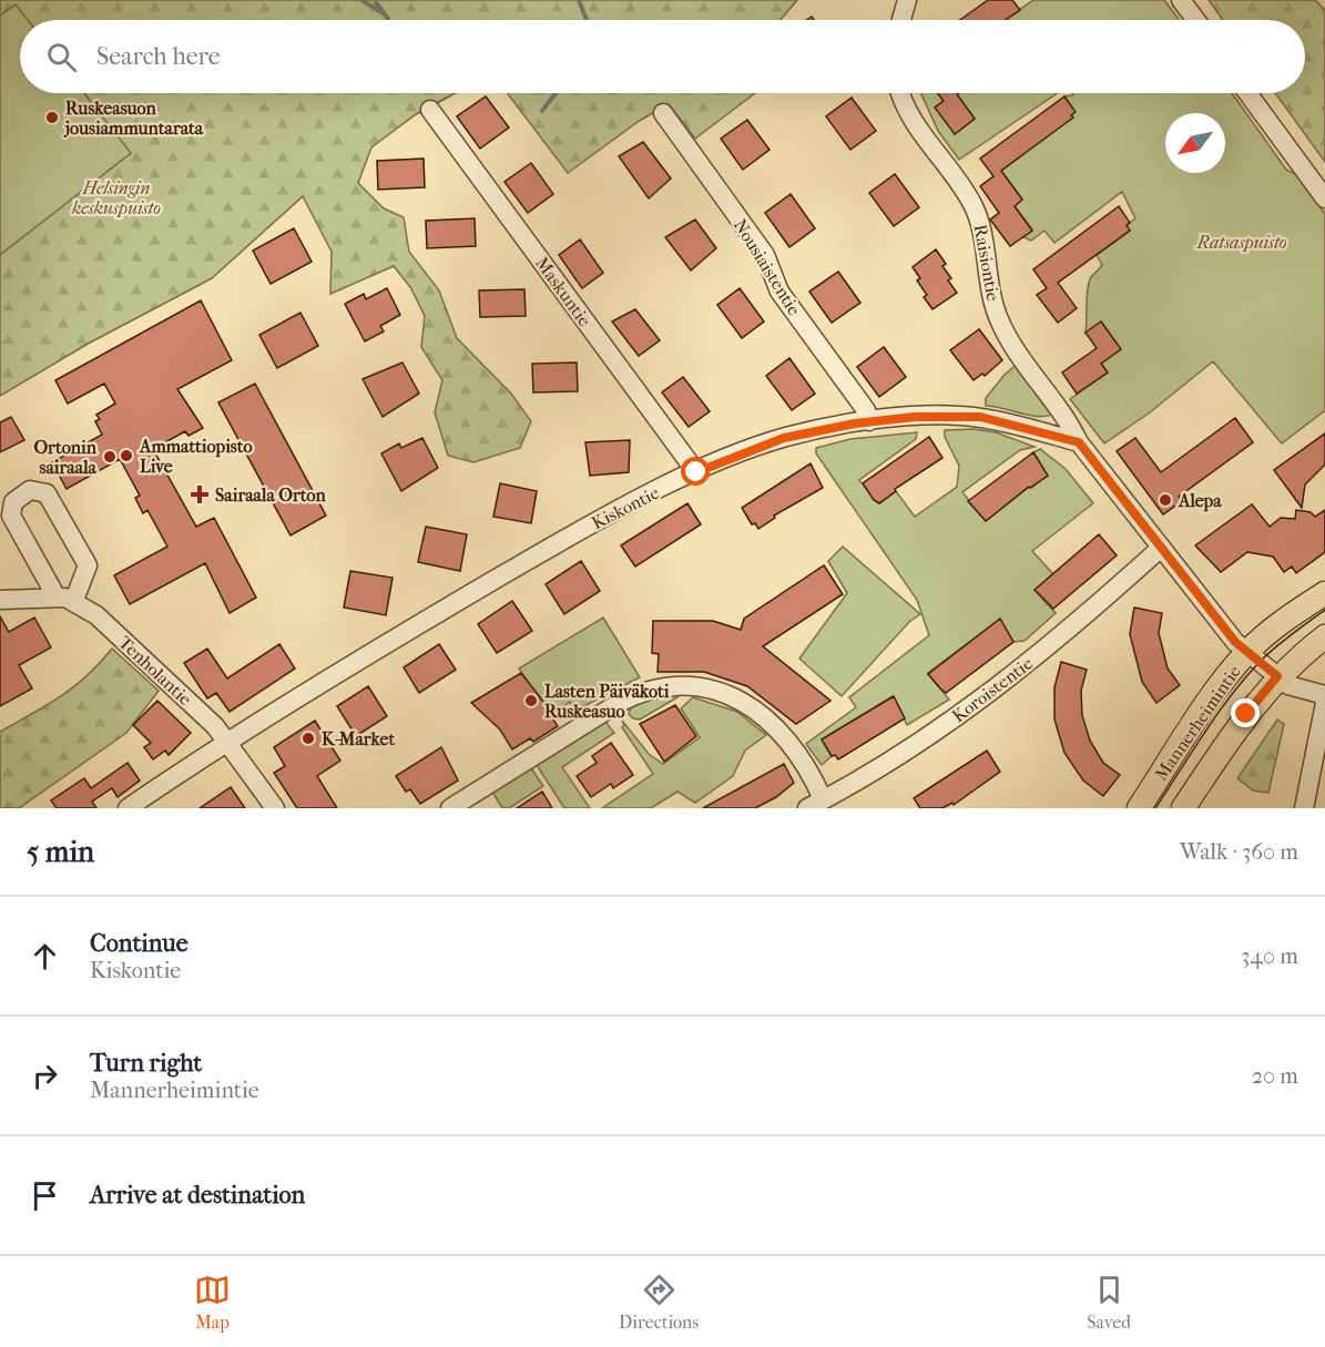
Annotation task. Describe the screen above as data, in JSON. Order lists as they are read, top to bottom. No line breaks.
{"streets":{"main road":["Mannerheimintie"],"street":["Raisiontie","Nousiaistentie","Maskuntie","Kiskontie","Tenholantie","Koroistentie"]},"crossings":[["Raisiontie","Kiskontie"],["Nousiaistentie","Kiskontie"],["Maskuntie","Kiskontie"],["Kiskontie","Tenholantie"]],"parks":["Helsingin keskuspuisto","Ratsaspuisto"],"places":{"other":["Ruskeasuon jousiammuntarata","Ammattiopisto Live","Ortonin sairaala","Alepa","Lasten Päiväkoti Ruskeasuo","K-Market"],"health":["Sairaala Orton"]},"north":"bottom left","page":{"search":"Search here","heading":["5 min","Walk · 360 m"],"list":[["Continue","Kiskontie","340 m"],["Turn right","Mannerheimintie","20 m"],"Arrive at destination"],"nav":["Map","Directions","Saved"]}}
